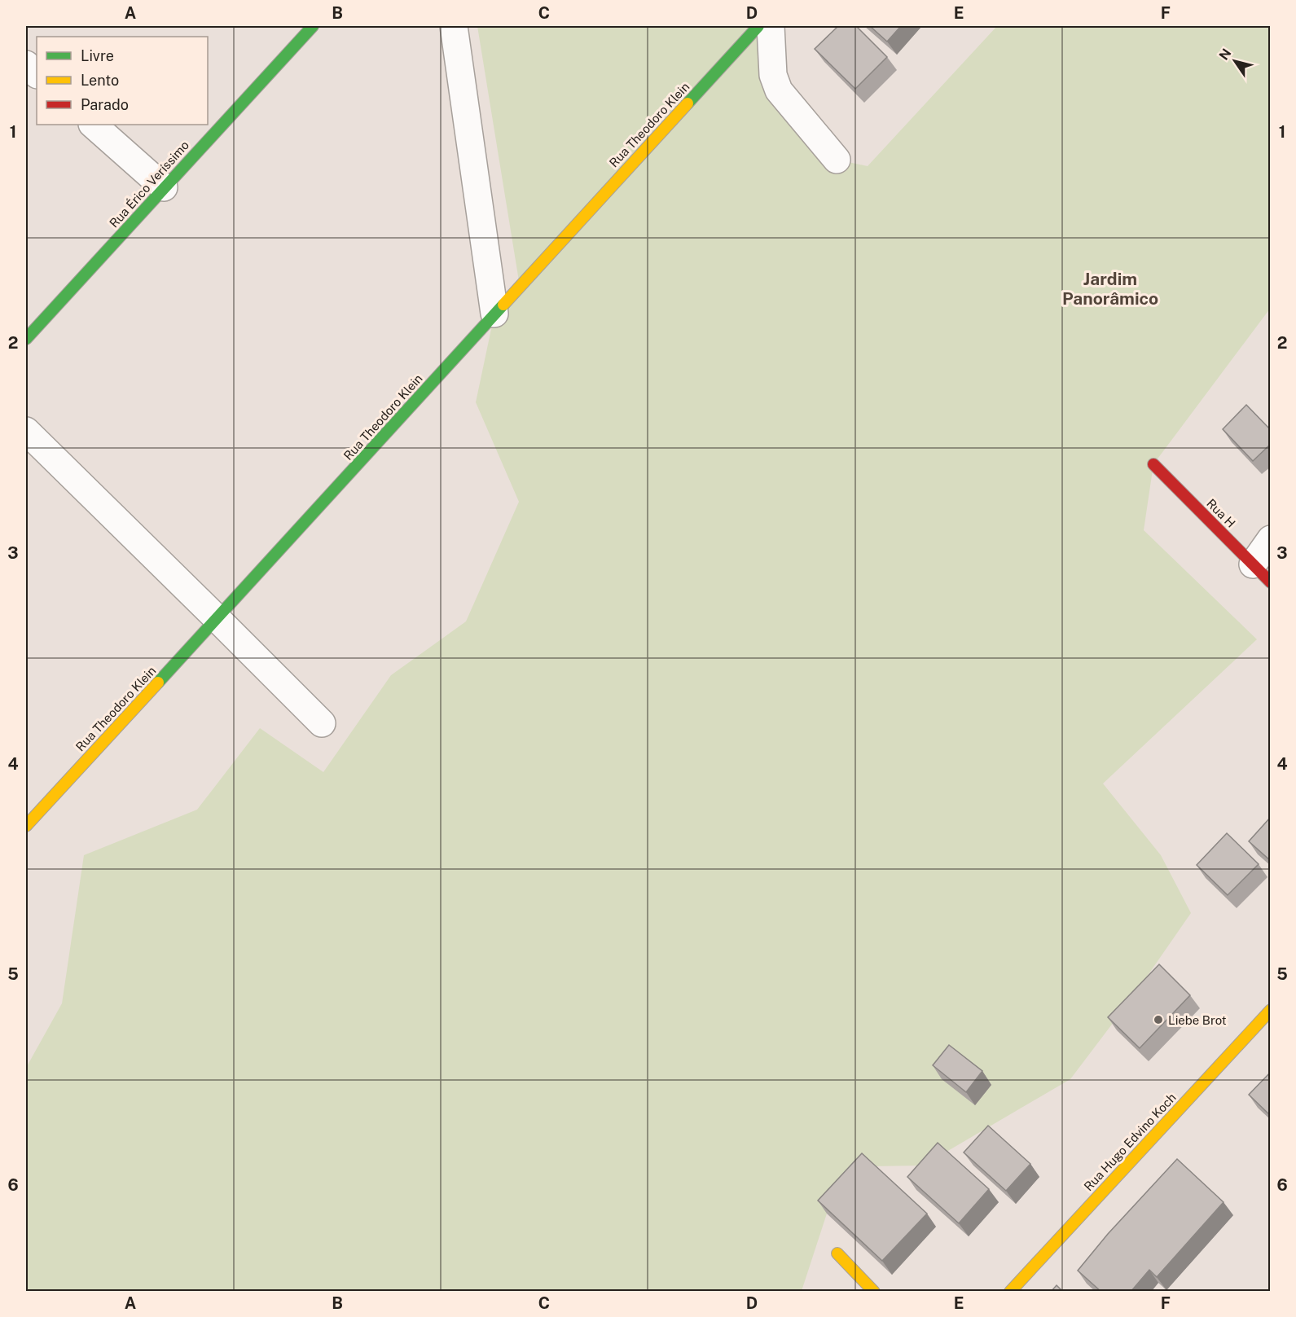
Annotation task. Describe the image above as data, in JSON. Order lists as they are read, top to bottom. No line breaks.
{"streets":{"street":["Rua Theodoro Klein","Rua Érico Veríssimo","Rua H","Rua Hugo Edvino Koch"]},"districts":["Jardim Panorâmico"],"places":["Liebe Brot"],"legend":["Livre","Lento","Parado"],"north":"top left","grid":{"columns":["A","B","C","D","E","F"],"rows":["1","2","3","4","5","6"]}}
